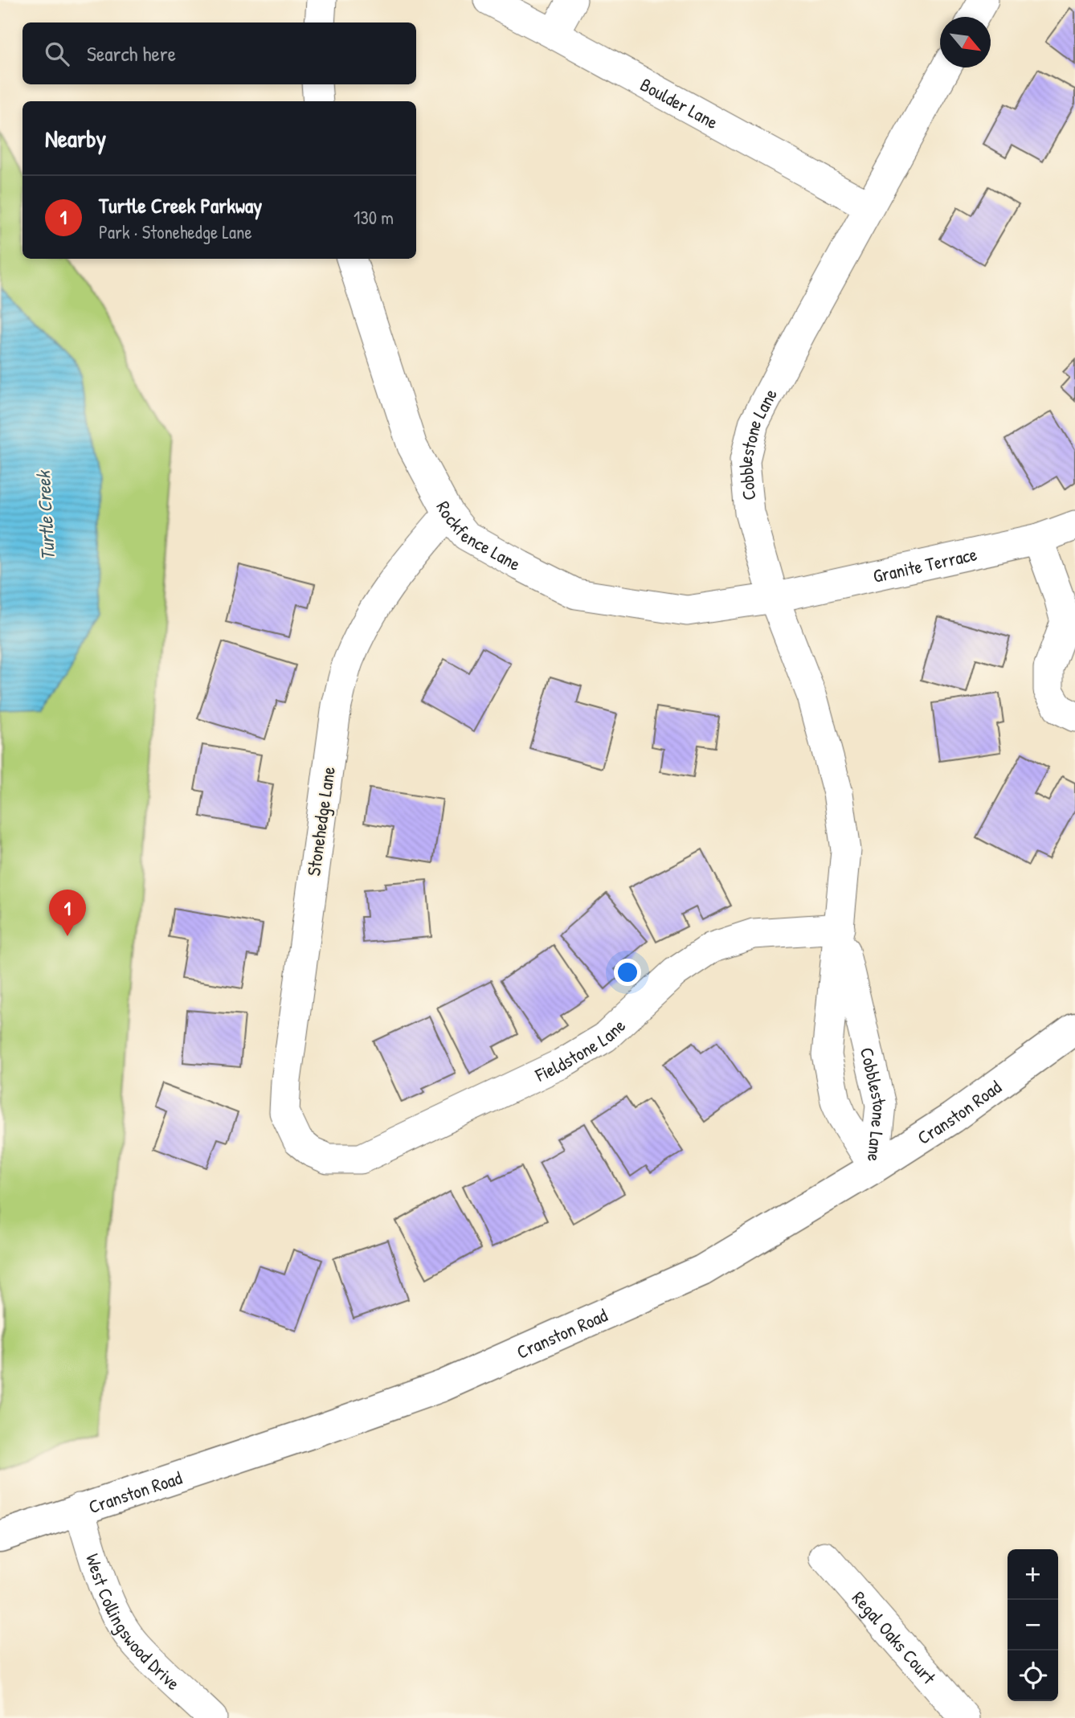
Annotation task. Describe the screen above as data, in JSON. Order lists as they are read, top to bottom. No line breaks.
{"streets":{"street":["Boulder Lane","Cobblestone Lane","Rockfence Lane","Granite Terrace","Stonehedge Lane","Fieldstone Lane","Cranston Road","West Collingswood Drive","Regal Oaks Court"]},"crossings":[["Boulder Lane","Cobblestone Lane"],["Cobblestone Lane","Rockfence Lane"],["Cobblestone Lane","Granite Terrace"],["Cobblestone Lane","Fieldstone Lane"],["Cobblestone Lane","Cranston Road"],["Rockfence Lane","Granite Terrace"],["Rockfence Lane","Stonehedge Lane"],["Stonehedge Lane","Fieldstone Lane"],["Cranston Road","West Collingswood Drive"]],"water":["Turtle Creek"],"north":"bottom right","page":{"search":"Search here","heading":"Nearby","list":[{"mark":"1","name":"Turtle Creek Parkway","note":"Park · Stonehedge Lane","value":"130 m"}],"pins":"1","map_buttons":["+","−"]}}
